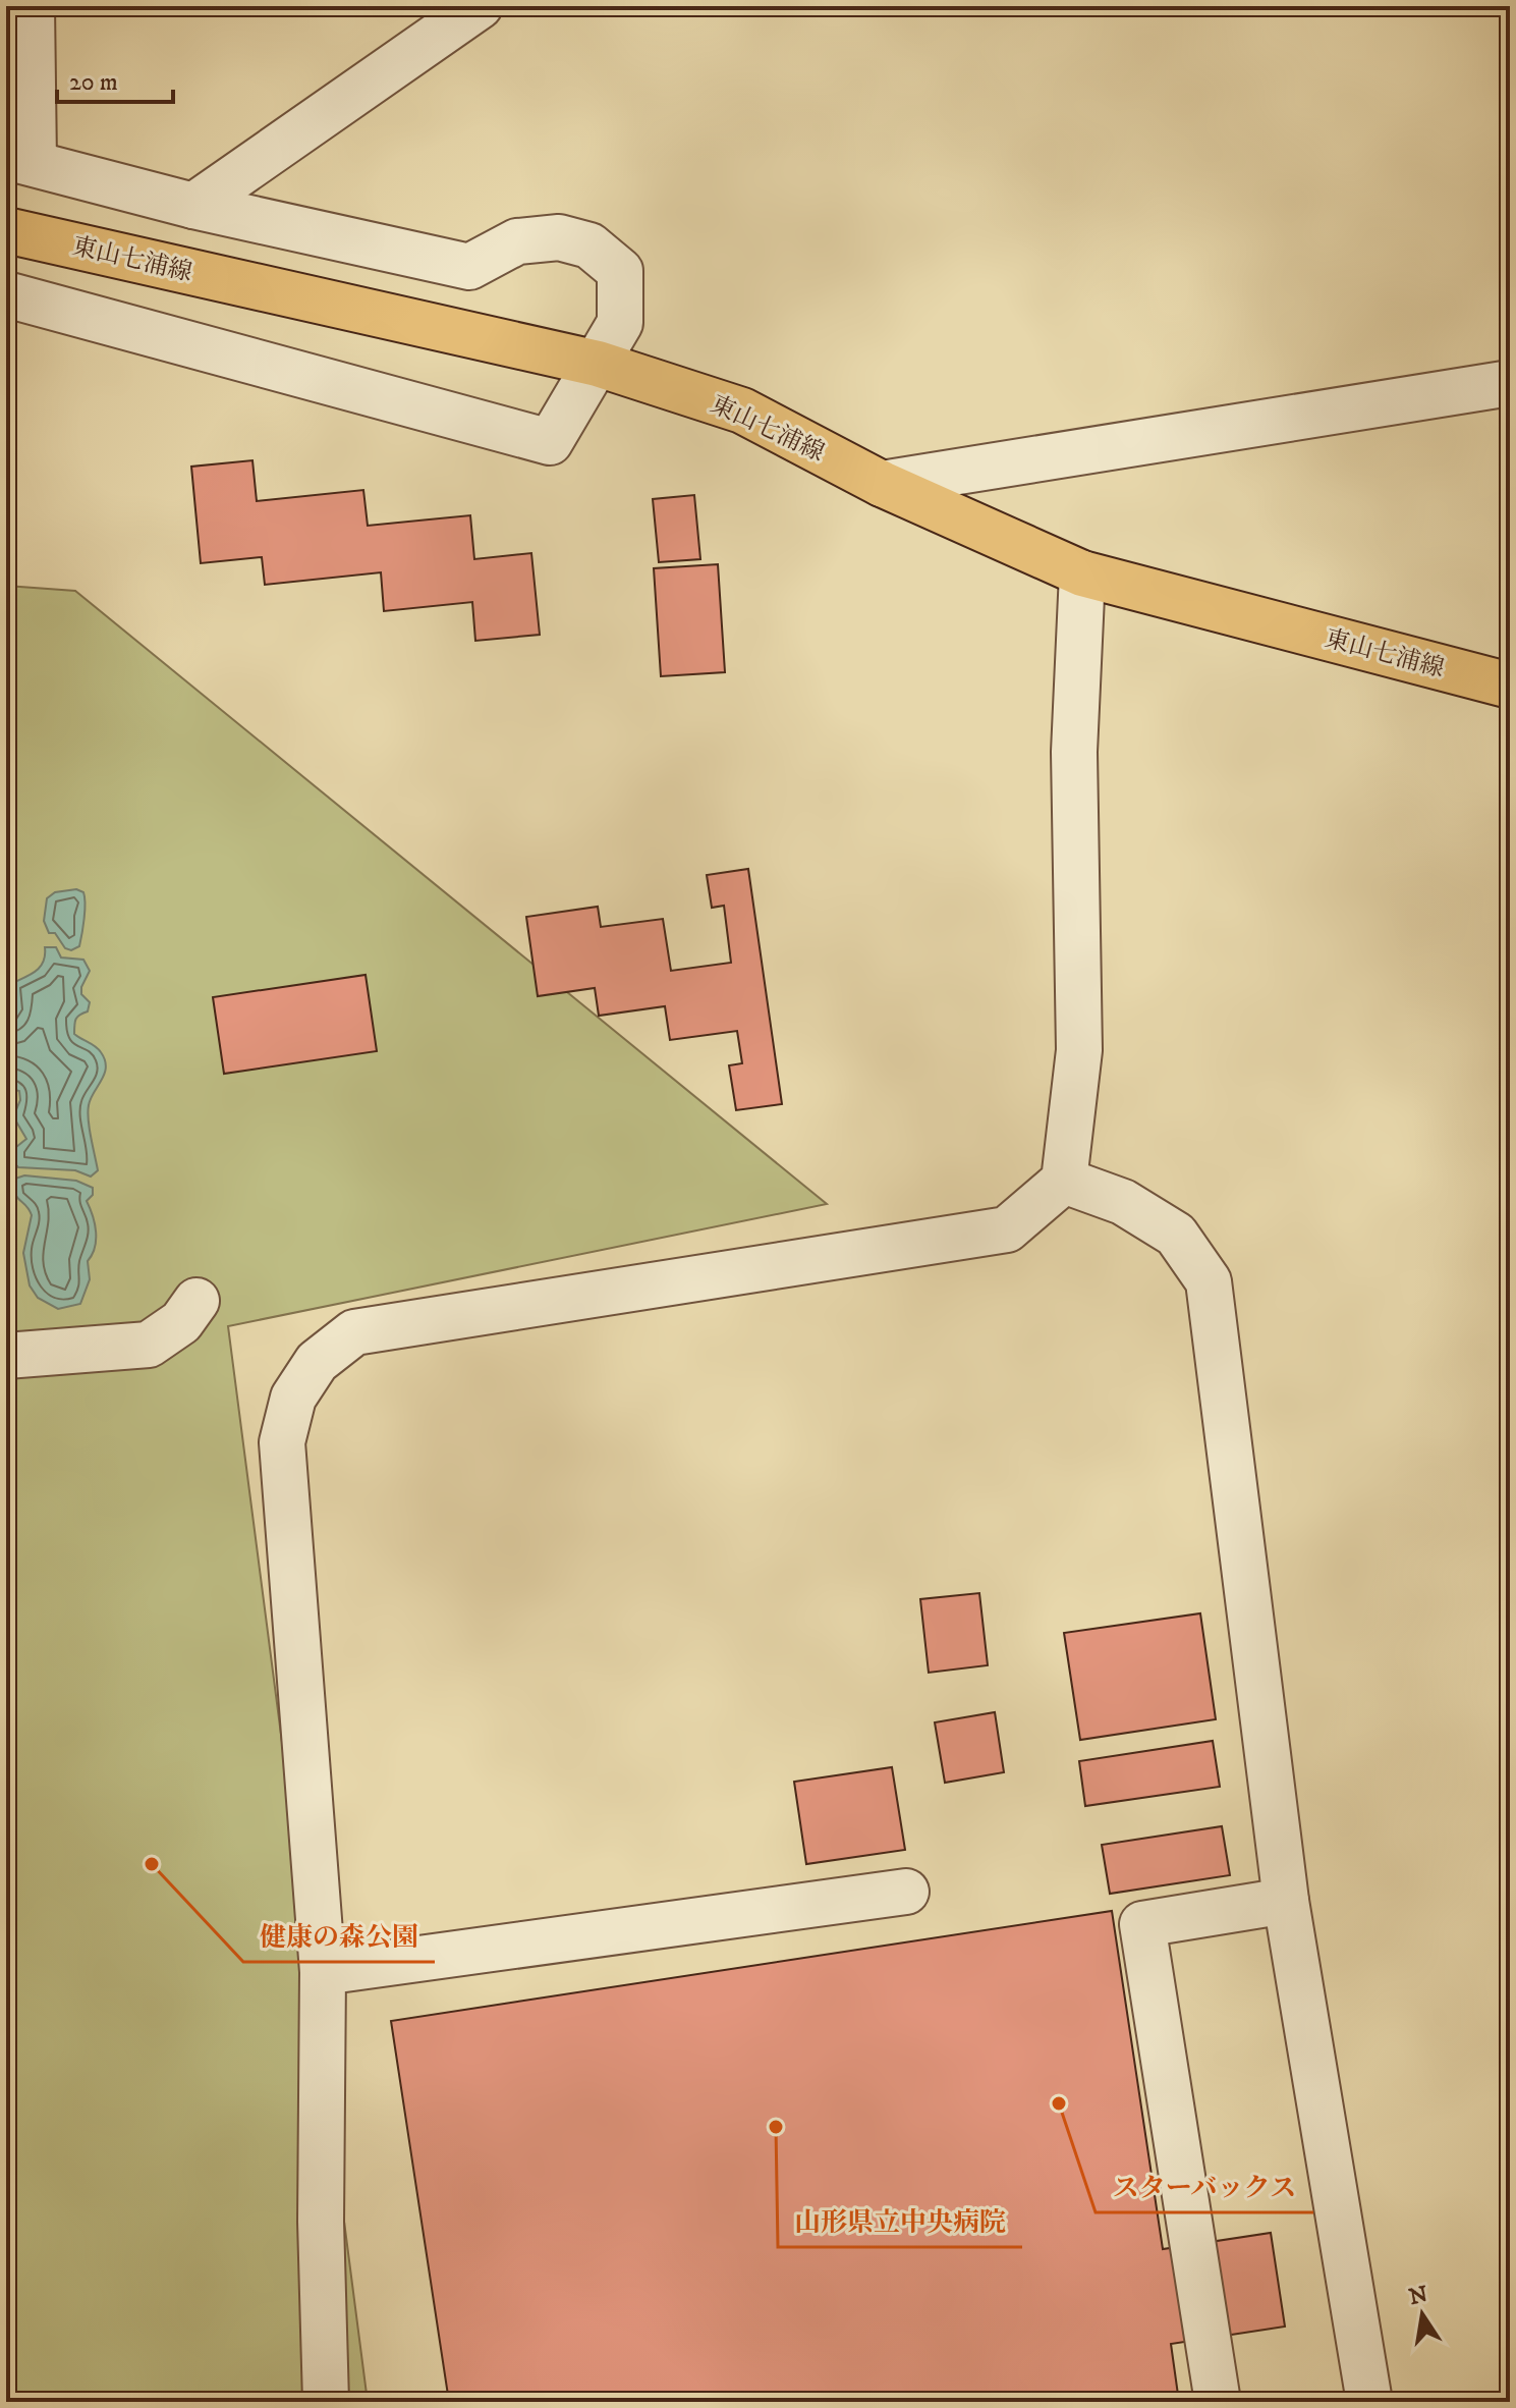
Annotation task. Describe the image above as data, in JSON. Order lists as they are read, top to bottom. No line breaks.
{"streets":{"main road":["東山七浦線"]},"places":["健康の森公園","スターバックス","山形県立中央病院"],"scale_bar":"20 m","north":"top"}
